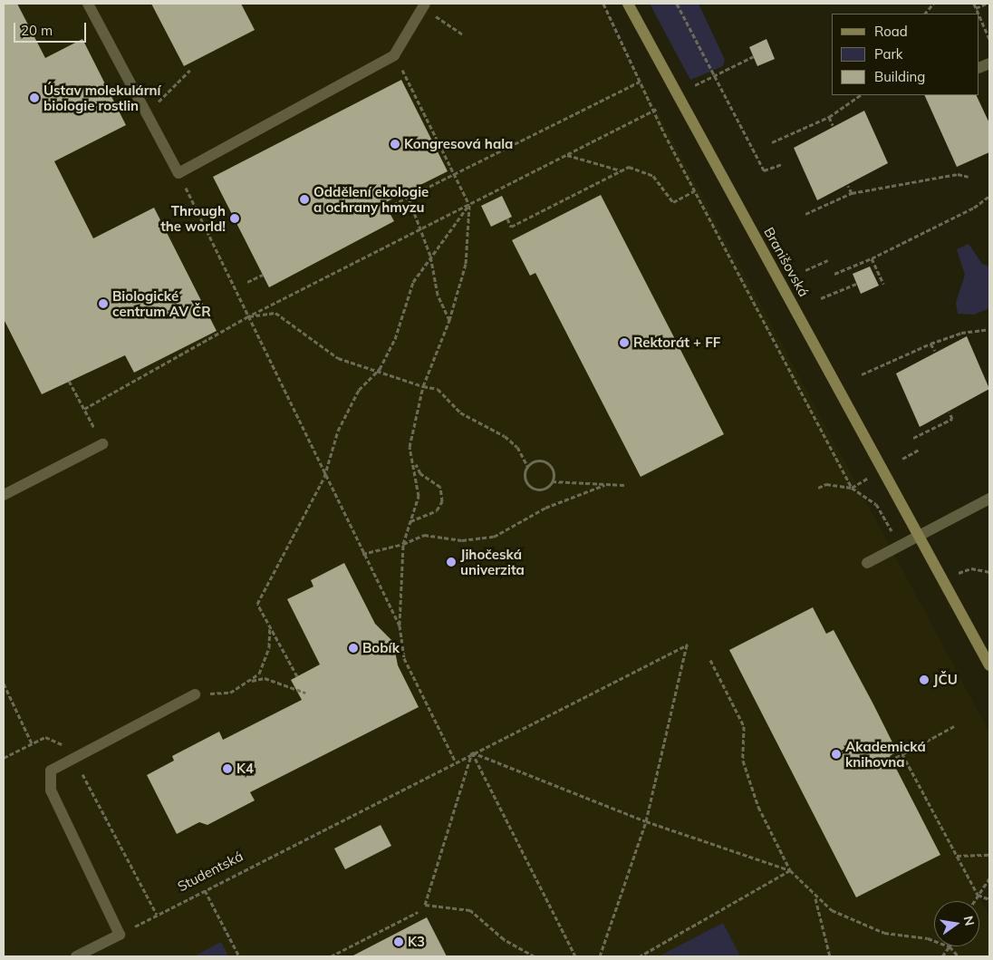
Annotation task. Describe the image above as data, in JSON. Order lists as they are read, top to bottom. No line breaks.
{"streets":{"street":["Branišovská"],"path":["Studentská"]},"places":["Ústav molekulární biologie rostlin","Kongresová hala","Oddělení ekologie a ochrany hmyzu","Through the world!","Biologické centrum AV ČR","Rektorát + FF","Jihočeská univerzita","Bobík","JČU","Akademická knihovna","K4","K3"],"legend":["Road","Park","Building"],"scale_bar":"20 m","north":"right"}
